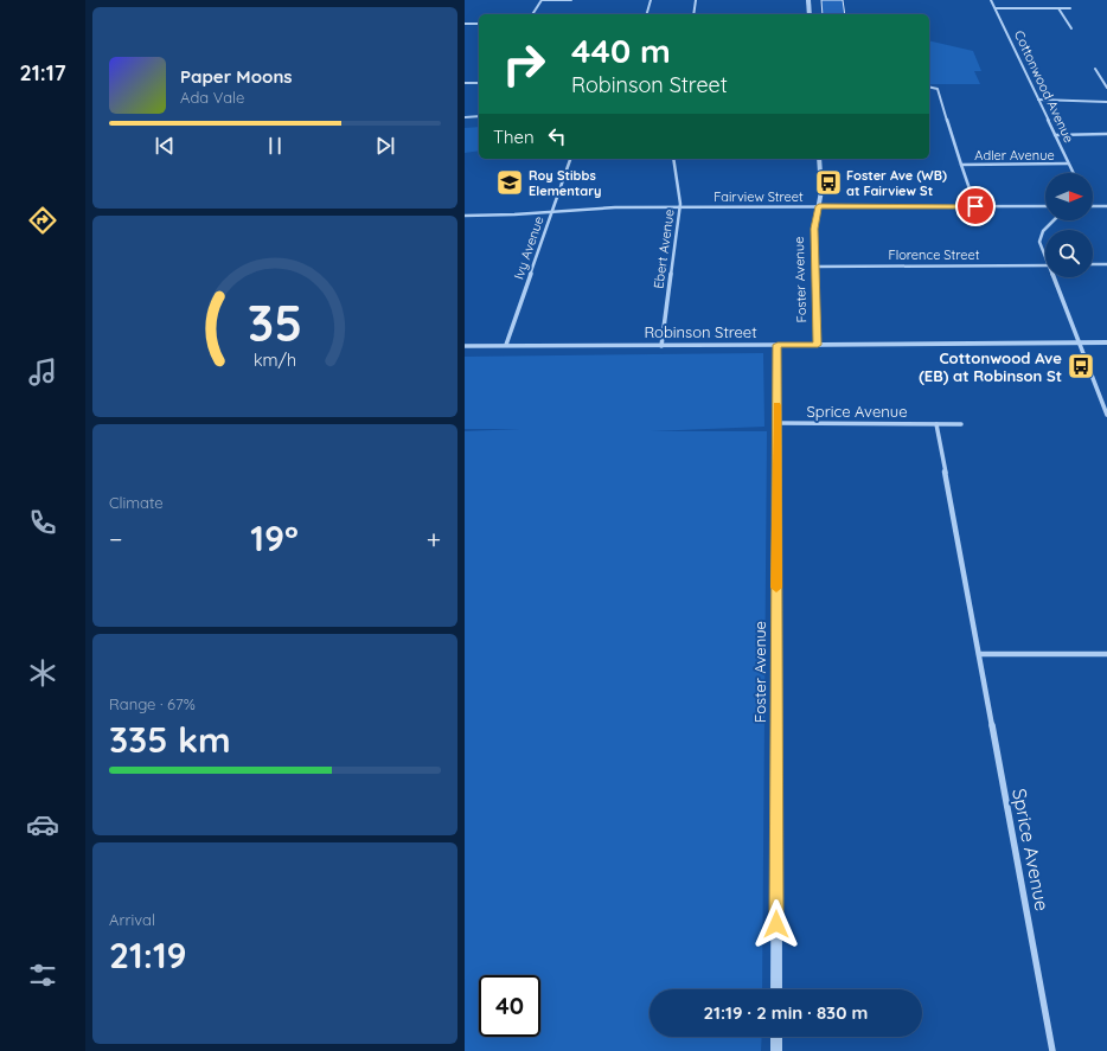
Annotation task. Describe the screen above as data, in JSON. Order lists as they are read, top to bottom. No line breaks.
{"streets":{"street":["Cottonwood Avenue","Adler Avenue","Fairview Street","Ivy Avenue","Ebert Avenue","Florence Street","Foster Avenue","Robinson Street","Sprice Avenue"]},"crossings":[["Cottonwood Avenue","Adler Avenue"],["Adler Avenue","Fairview Street"],["Fairview Street","Ivy Avenue"],["Fairview Street","Ebert Avenue"],["Fairview Street","Foster Avenue"],["Ivy Avenue","Robinson Street"],["Ebert Avenue","Robinson Street"],["Florence Street","Foster Avenue"],["Foster Avenue","Robinson Street"],["Foster Avenue","Sprice Avenue"]],"places":{"school or university":["Roy Stibbs Elementary"],"bus stop":["Foster Ave (WB) at Fairview St","Cottonwood Ave (EB) at Robinson St"]},"north":"right","page":{"tabs":"21:17","turn":["440 m","Robinson Street"],"song":["Paper Moons","Ada Vale"],"then":"Then","tile":["Climate",["Range · 67%","335 km"],["Arrival","21:19"]],"heat":["−","19°","+"],"limit":"40","trip":"21:19 · 2 min · 830 m","gauge":["35","km/h"]}}
